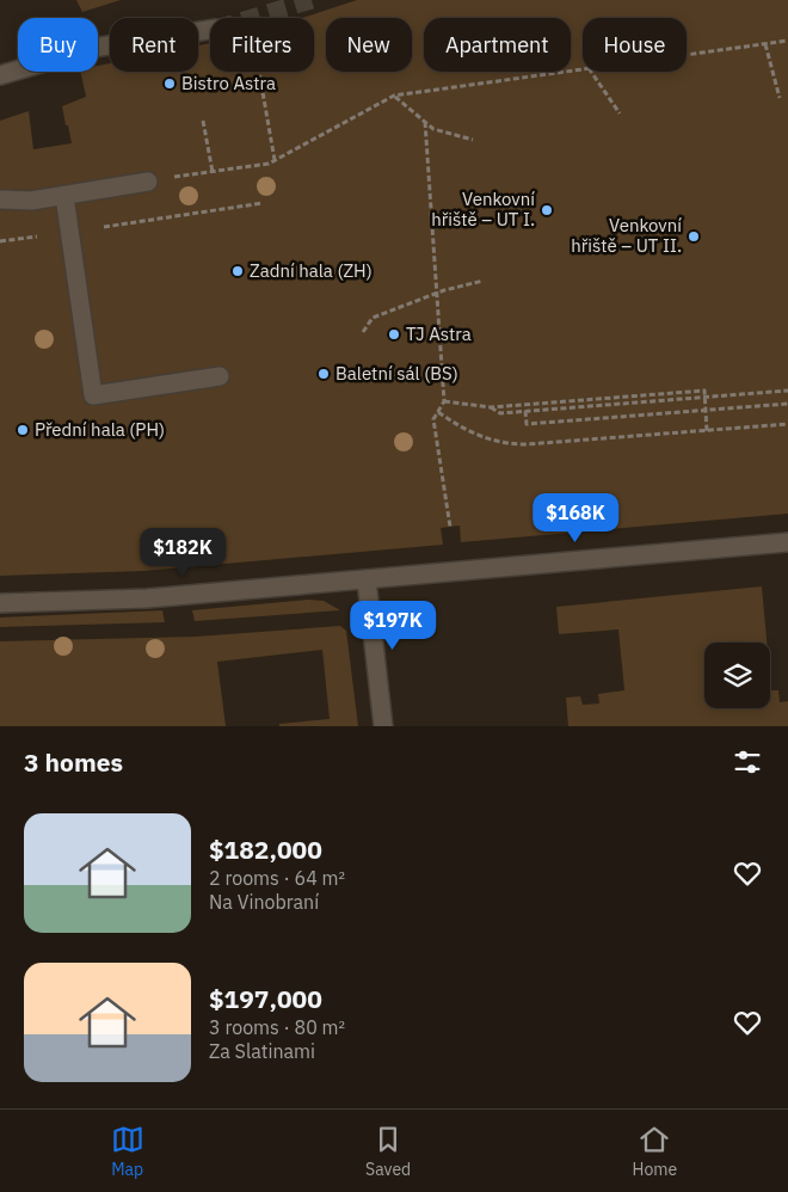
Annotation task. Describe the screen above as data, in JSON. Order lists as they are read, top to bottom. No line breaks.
{"places":["Bistro Astra","Venkovní hřiště – UT I.","Venkovní hřiště – UT II.","Zadní hala (ZH)","TJ Astra","Baletní sál (BS)","Přední hala (PH)"],"page":{"chip":["Buy","Rent","Filters","New","Apartment","House"],"price":["$168K","$182K","$197K"],"heading":"3 homes","list":[{"name":"$182,000","note":"2 rooms · 64 m² · Na Vinobraní"},{"name":"$197,000","note":"3 rooms · 80 m² · Za Slatinami"}],"tabs":["Map","Saved","Home"]}}
